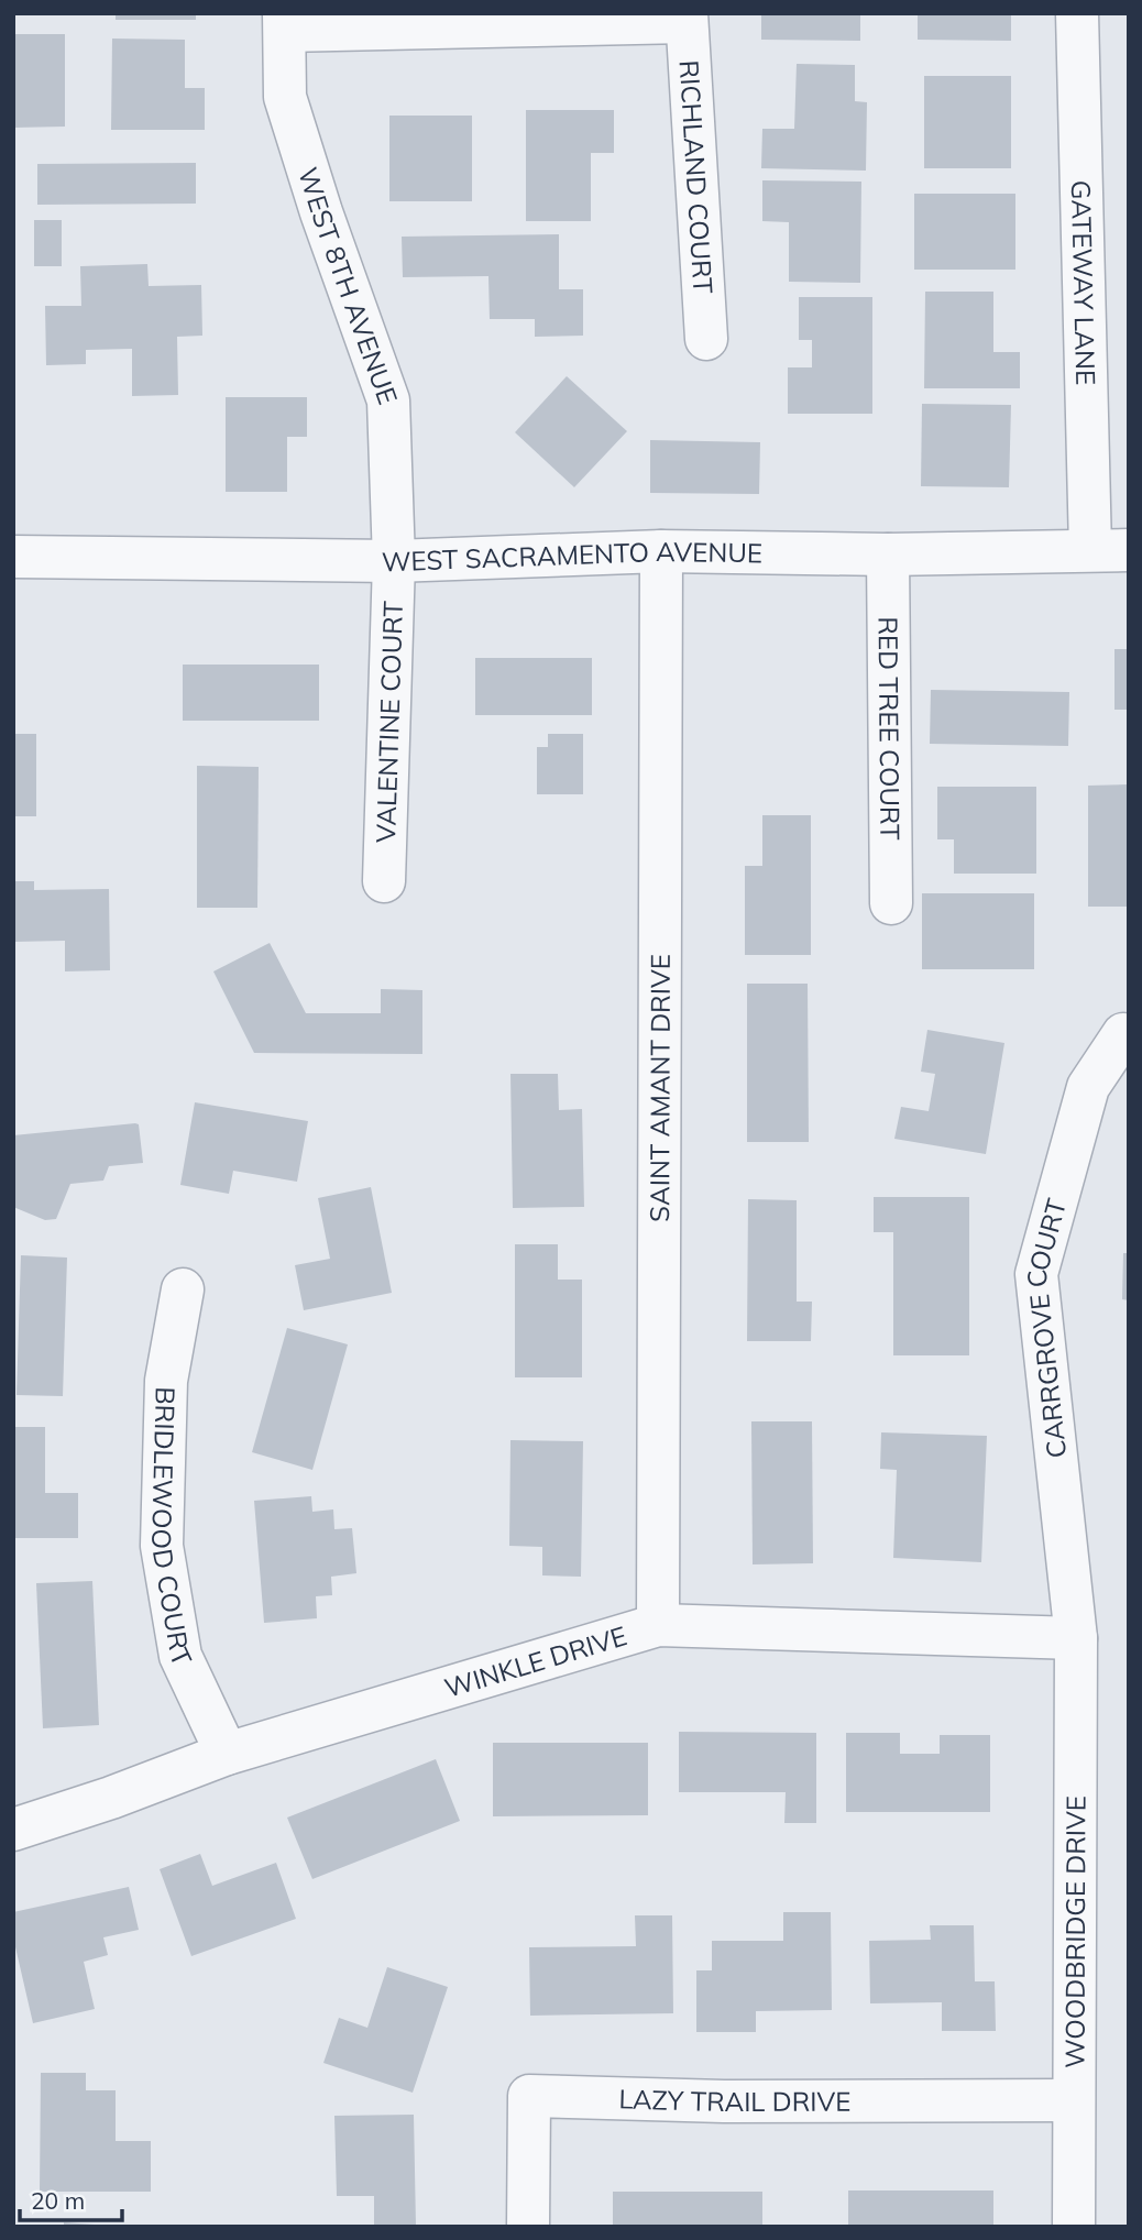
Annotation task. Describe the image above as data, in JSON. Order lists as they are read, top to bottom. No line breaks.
{"streets":{"street":["RICHLAND COURT","GATEWAY LANE","WEST 8TH AVENUE","WEST SACRAMENTO AVENUE","VALENTINE COURT","RED TREE COURT","SAINT AMANT DRIVE","CARRGROVE COURT","BRIDLEWOOD COURT","WINKLE DRIVE","WOODBRIDGE DRIVE","LAZY TRAIL DRIVE"]},"crossings":[["GATEWAY LANE","WEST SACRAMENTO AVENUE"],["WEST 8TH AVENUE","WEST SACRAMENTO AVENUE"],["WEST 8TH AVENUE","VALENTINE COURT"],["WEST SACRAMENTO AVENUE","VALENTINE COURT"],["WEST SACRAMENTO AVENUE","RED TREE COURT"],["WEST SACRAMENTO AVENUE","SAINT AMANT DRIVE"],["SAINT AMANT DRIVE","WINKLE DRIVE"],["CARRGROVE COURT","WINKLE DRIVE"],["CARRGROVE COURT","WOODBRIDGE DRIVE"],["BRIDLEWOOD COURT","WINKLE DRIVE"],["WINKLE DRIVE","WOODBRIDGE DRIVE"],["WOODBRIDGE DRIVE","LAZY TRAIL DRIVE"]],"scale_bar":"20 m"}
